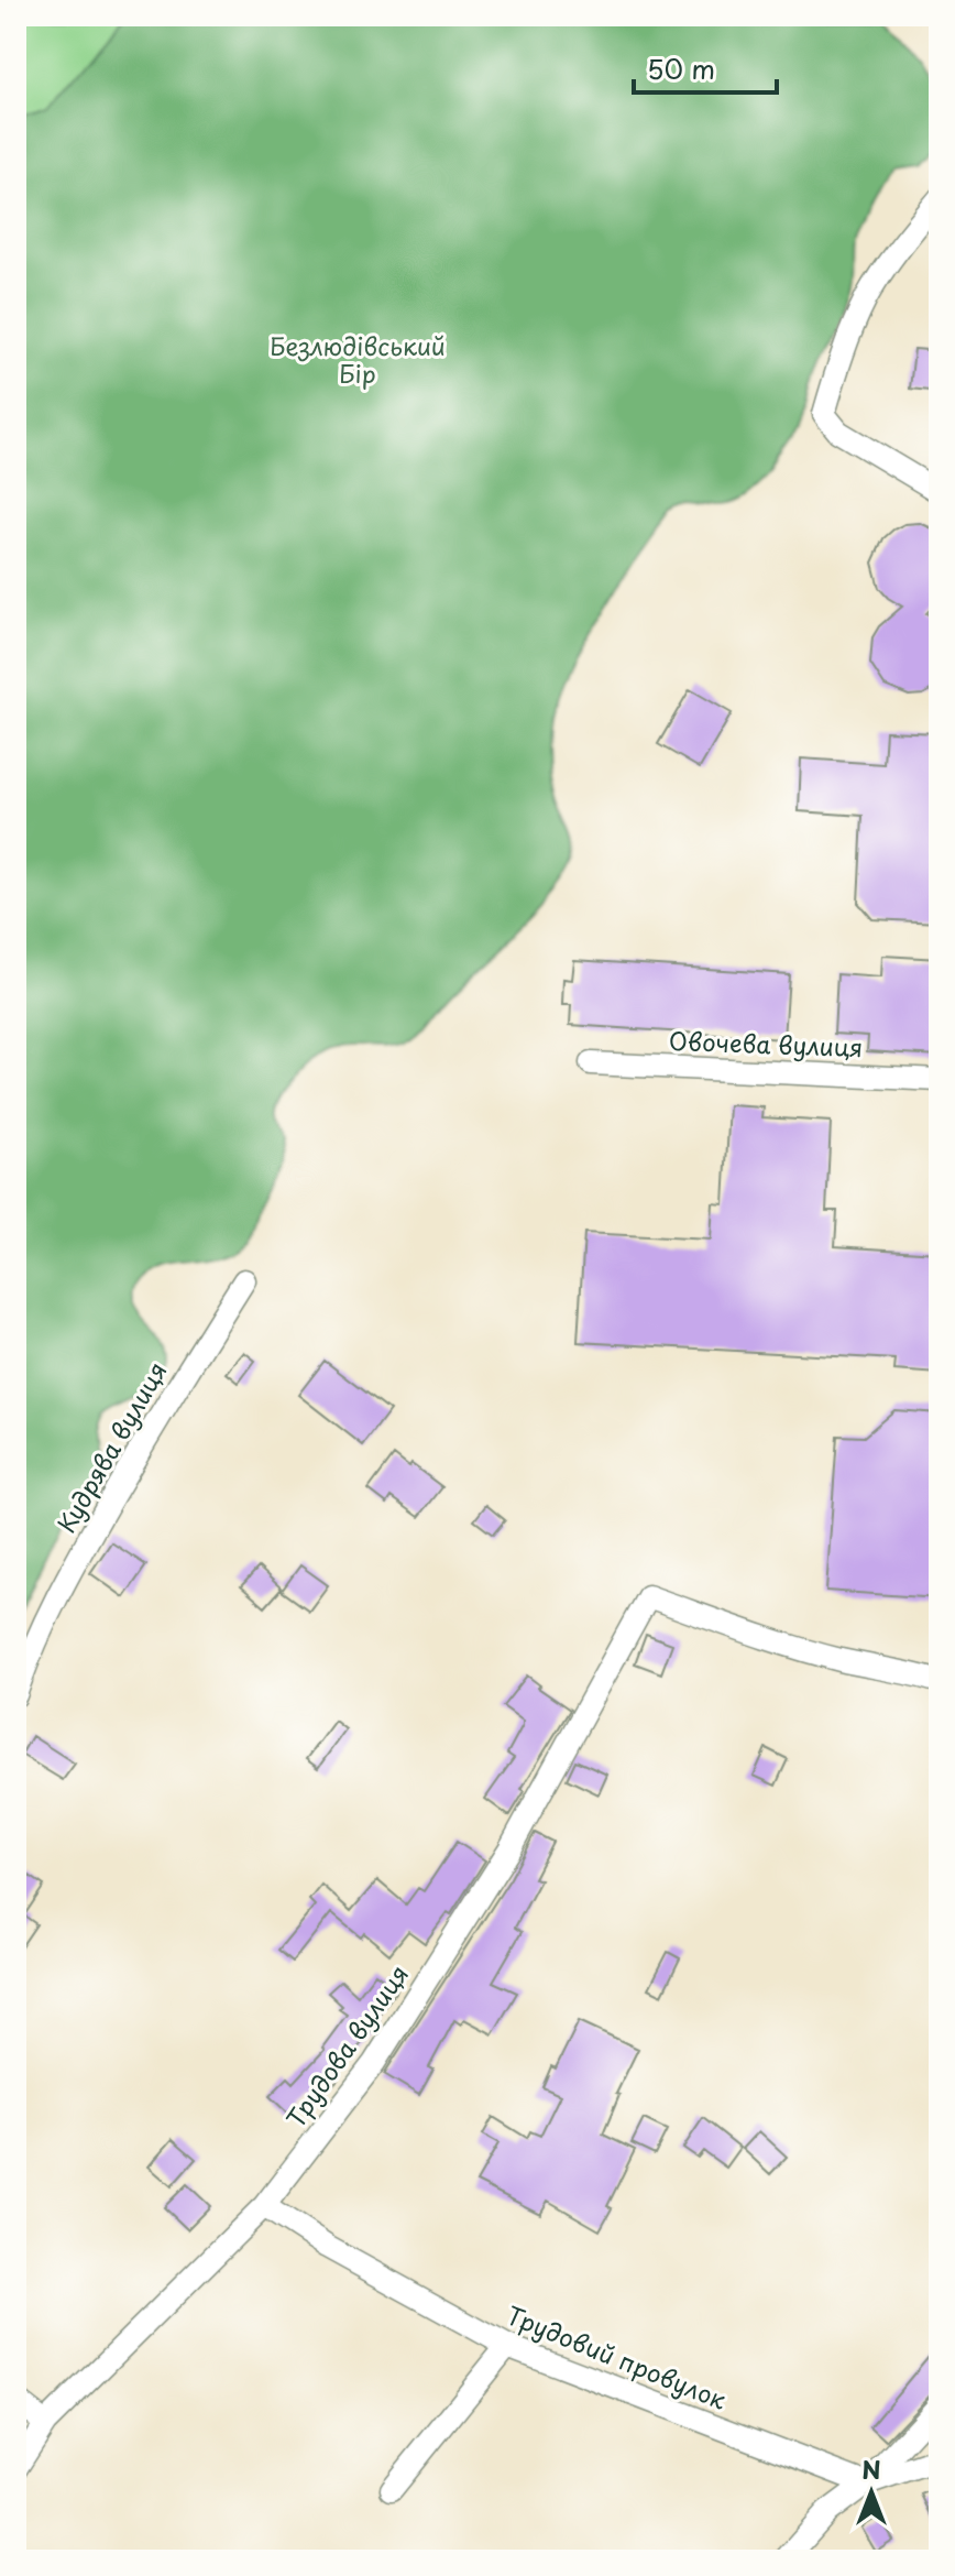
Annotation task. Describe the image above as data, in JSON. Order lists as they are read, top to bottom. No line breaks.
{"streets":{"street":["Овочева вулиця","Кудрява вулиця","Трудова вулиця","Трудовий провулок"]},"crossings":[["Трудова вулиця","Трудовий провулок"]],"parks":["Безлюдівський Бір"],"scale_bar":"50 m","north":"top"}
